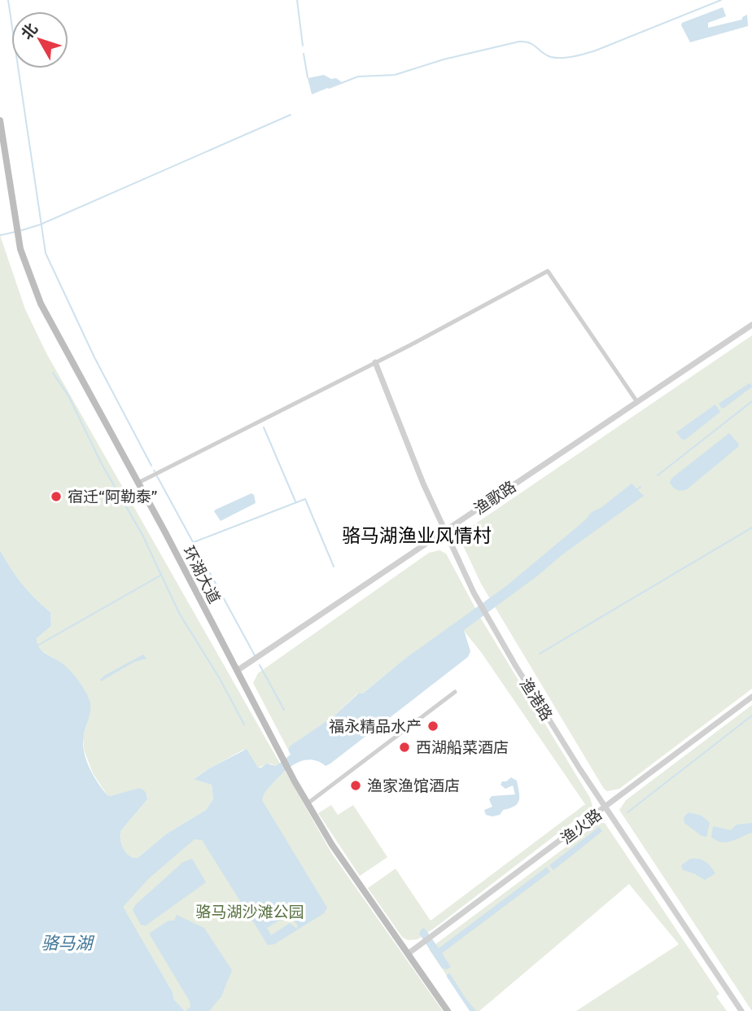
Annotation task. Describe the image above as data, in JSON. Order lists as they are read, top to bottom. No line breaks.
{"streets":{"main road":["环湖大道"],"street":["渔歌路","渔港路","渔火路"]},"crossings":[["渔歌路","环湖大道"],["渔歌路","渔港路"],["环湖大道","渔火路"],["渔港路","渔火路"]],"districts":["骆马湖渔业风情村"],"water":["骆马湖"],"parks":["骆马湖沙滩公园"],"places":["宿迁“阿勒泰”","福永精品水产","西湖船菜酒店","渔家渔馆酒店"],"north":"top left"}
